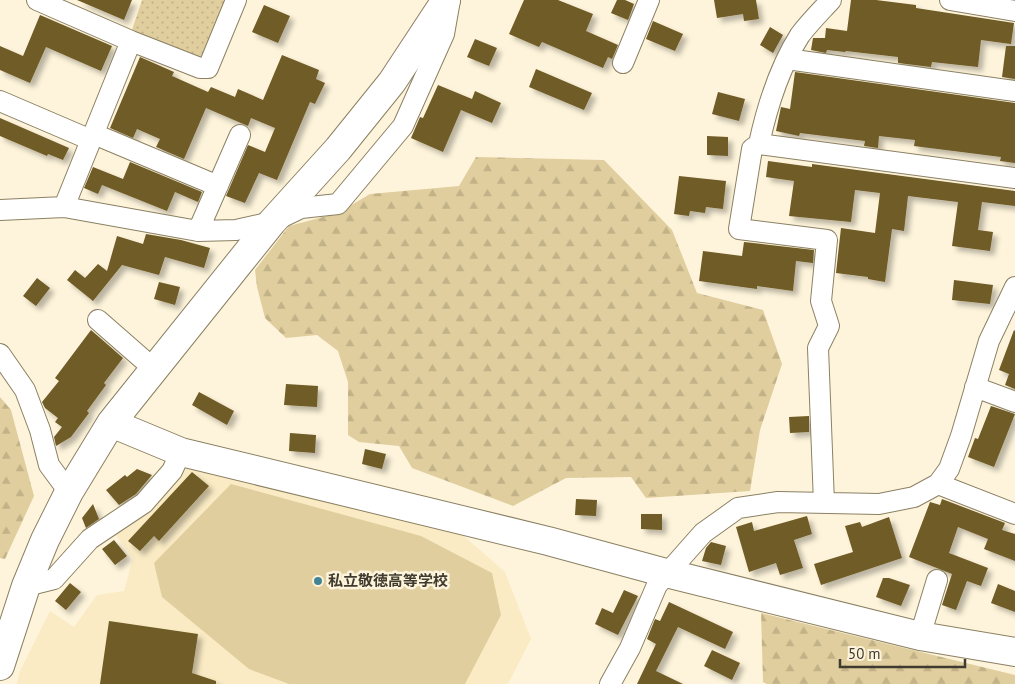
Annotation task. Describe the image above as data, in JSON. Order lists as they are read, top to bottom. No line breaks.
{"places":["私立敬徳高等学校"],"scale_bar":"50 m"}
